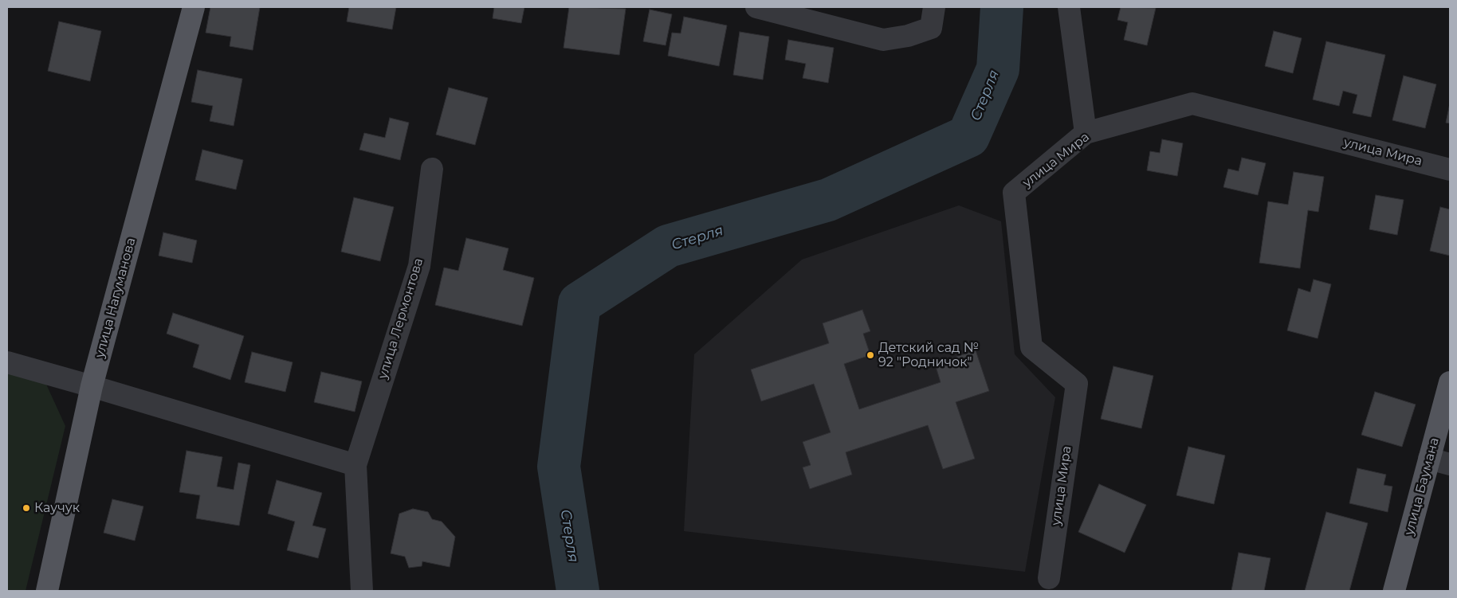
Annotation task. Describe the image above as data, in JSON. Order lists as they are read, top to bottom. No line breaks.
{"streets":{"main road":["улица Нагуманова","улица Баумана"],"street":["улица Мира","улица Лермонтова"]},"water":["Стерля"],"places":["Детский сад № 92 \"Родничок\"","Каучук"]}
